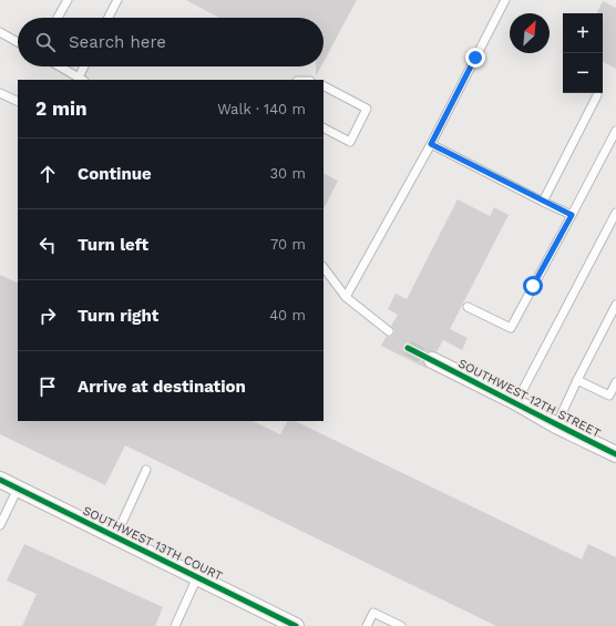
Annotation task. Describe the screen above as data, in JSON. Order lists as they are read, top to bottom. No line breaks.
{"streets":{"street":["SOUTHWEST 12TH STREET","SOUTHWEST 13TH COURT"]},"north":"top right","page":{"map_buttons":["+","−"],"search":"Search here","heading":["2 min","Walk · 140 m"],"list":[["Continue","30 m"],["Turn left","70 m"],["Turn right","40 m"],"Arrive at destination"]}}
